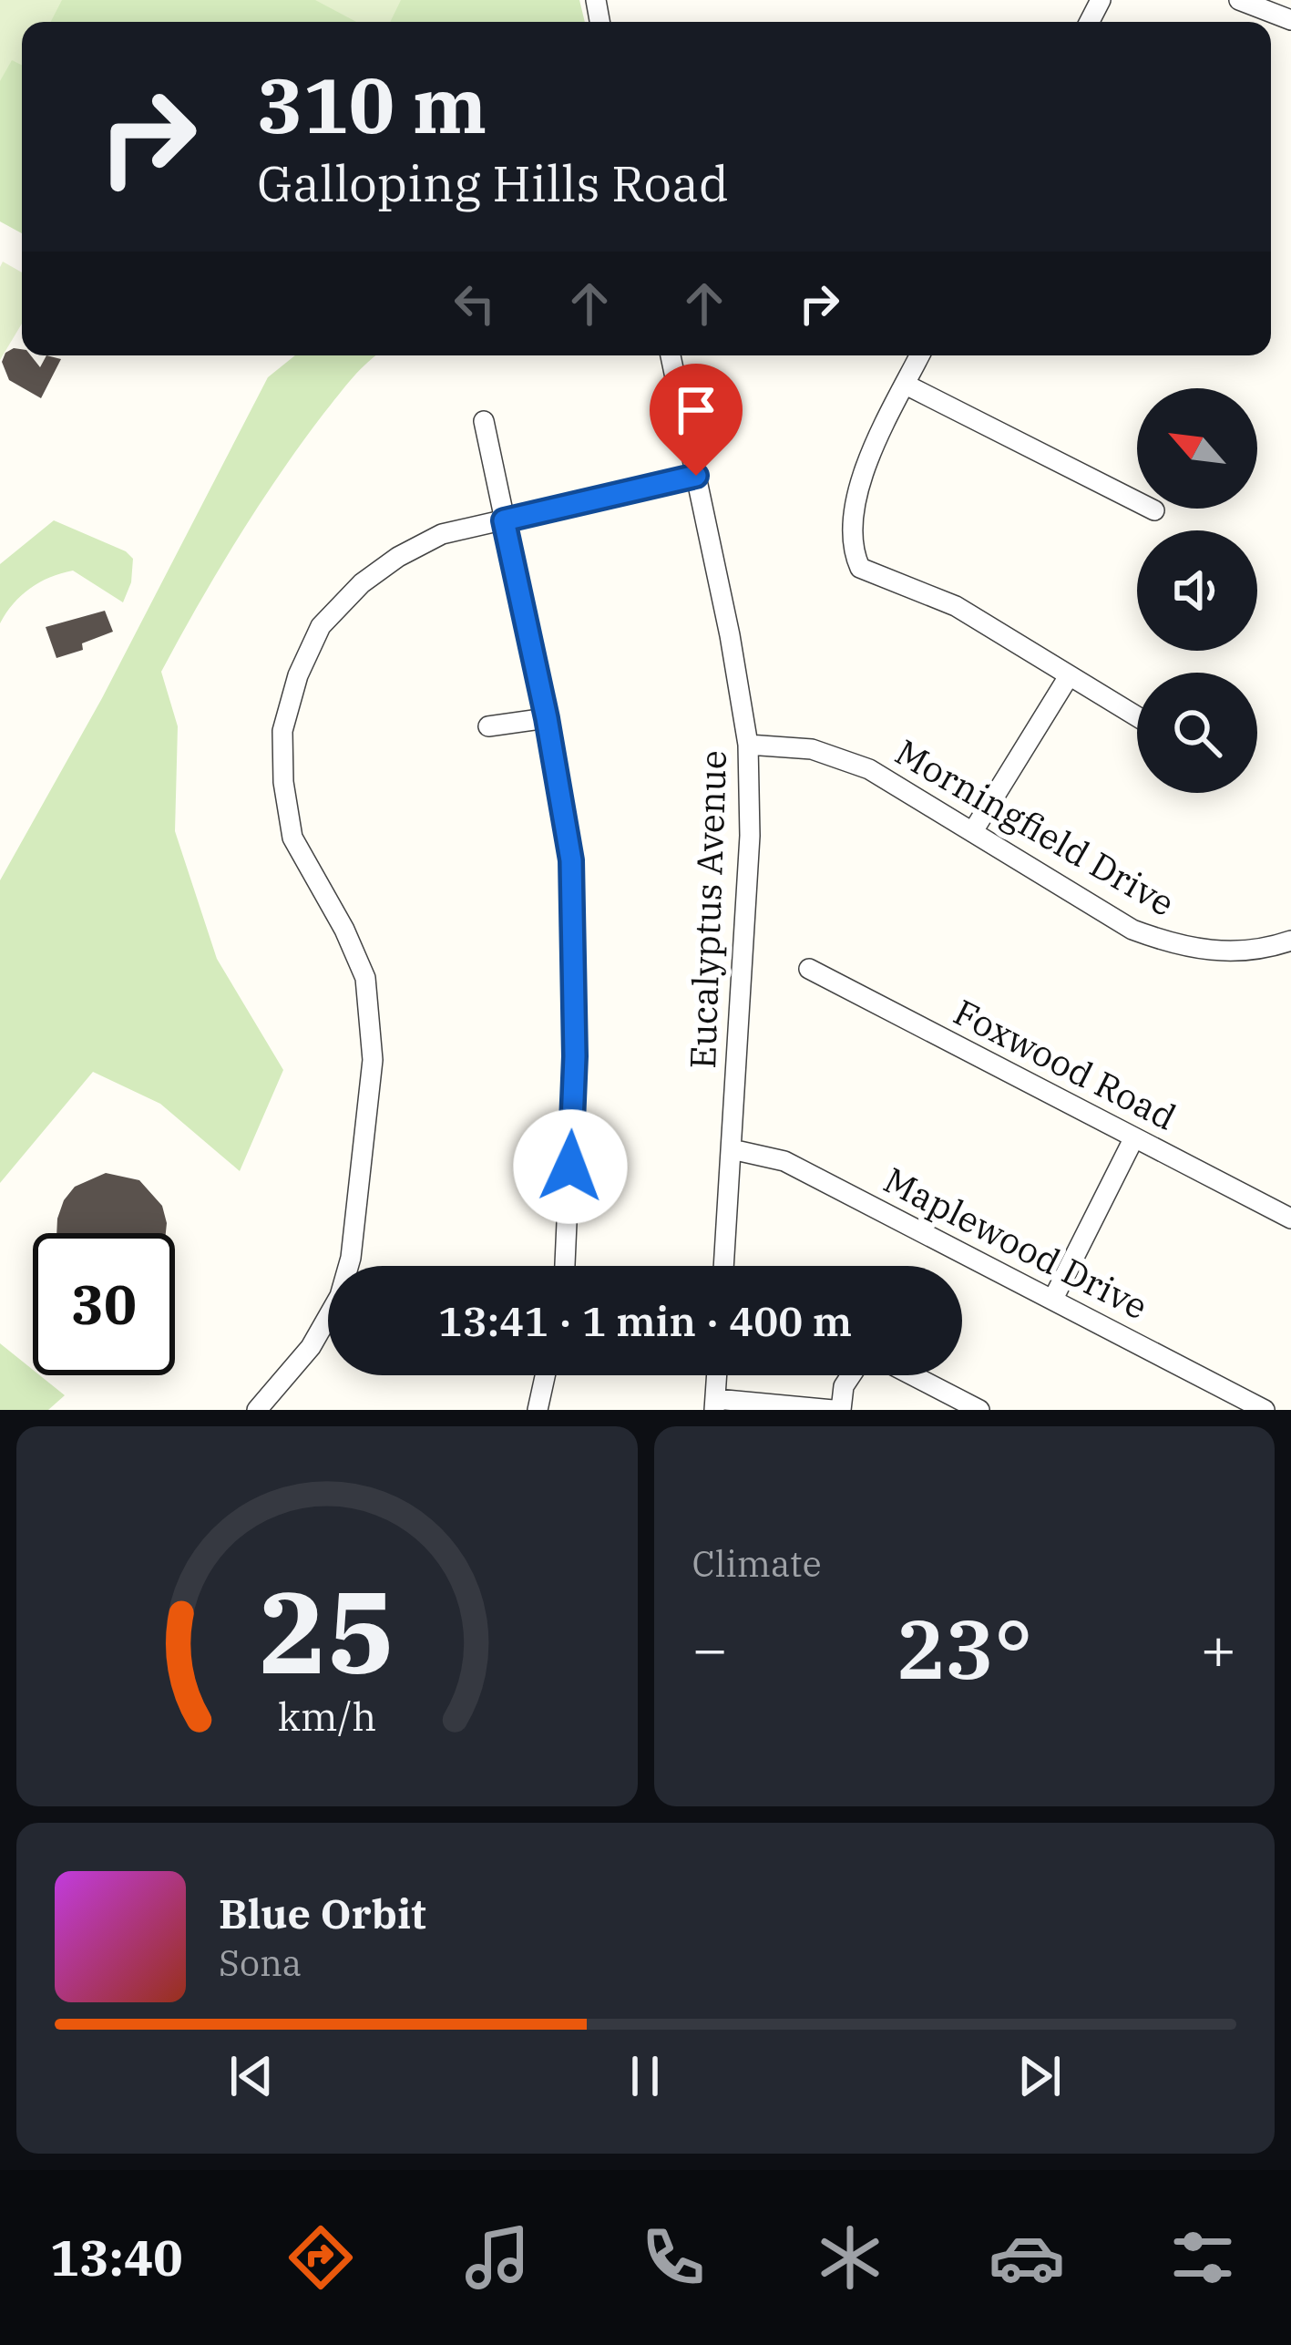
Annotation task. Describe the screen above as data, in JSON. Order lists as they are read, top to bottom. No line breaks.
{"streets":{"street":["Morningfield Drive","Eucalyptus Avenue","Foxwood Road","Maplewood Drive"]},"crossings":[["Morningfield Drive","Eucalyptus Avenue"],["Eucalyptus Avenue","Maplewood Drive"]],"north":"top left","page":{"turn":["310 m","Galloping Hills Road"],"limit":"30","trip":"13:41 · 1 min · 400 m","tile":"Climate","heat":["−","23°","+"],"song":["Blue Orbit","Sona"],"tabs":"13:40","gauge":["25","km/h"]}}
